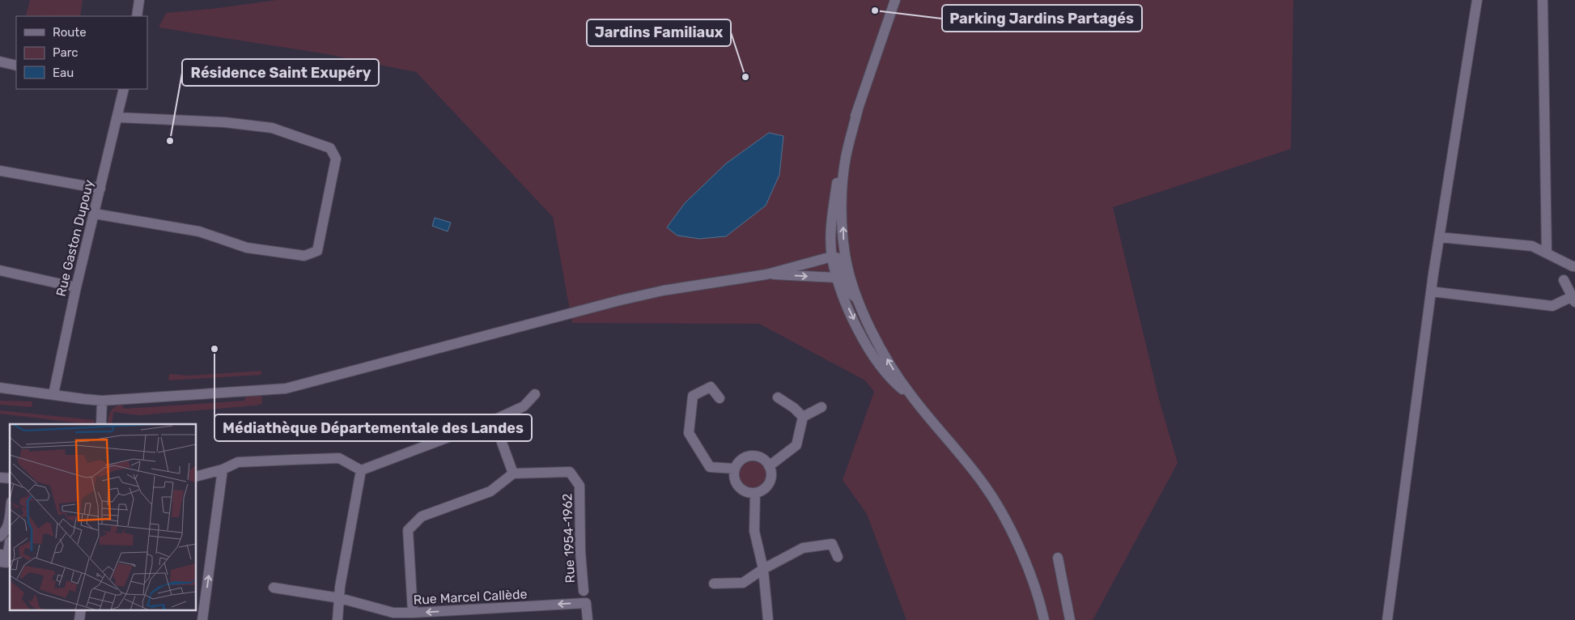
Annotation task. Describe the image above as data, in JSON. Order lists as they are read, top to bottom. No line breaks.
{"streets":{"street":["Rue Gaston Dupouy","Rue 1954-1962","Rue Marcel Callède"]},"one_way":["Rue Marcel Callède"],"places":["Parking Jardins Partagés","Jardins Familiaux","Résidence Saint Exupéry","Médiathèque Départementale des Landes"],"legend":["Route","Parc","Eau"]}
